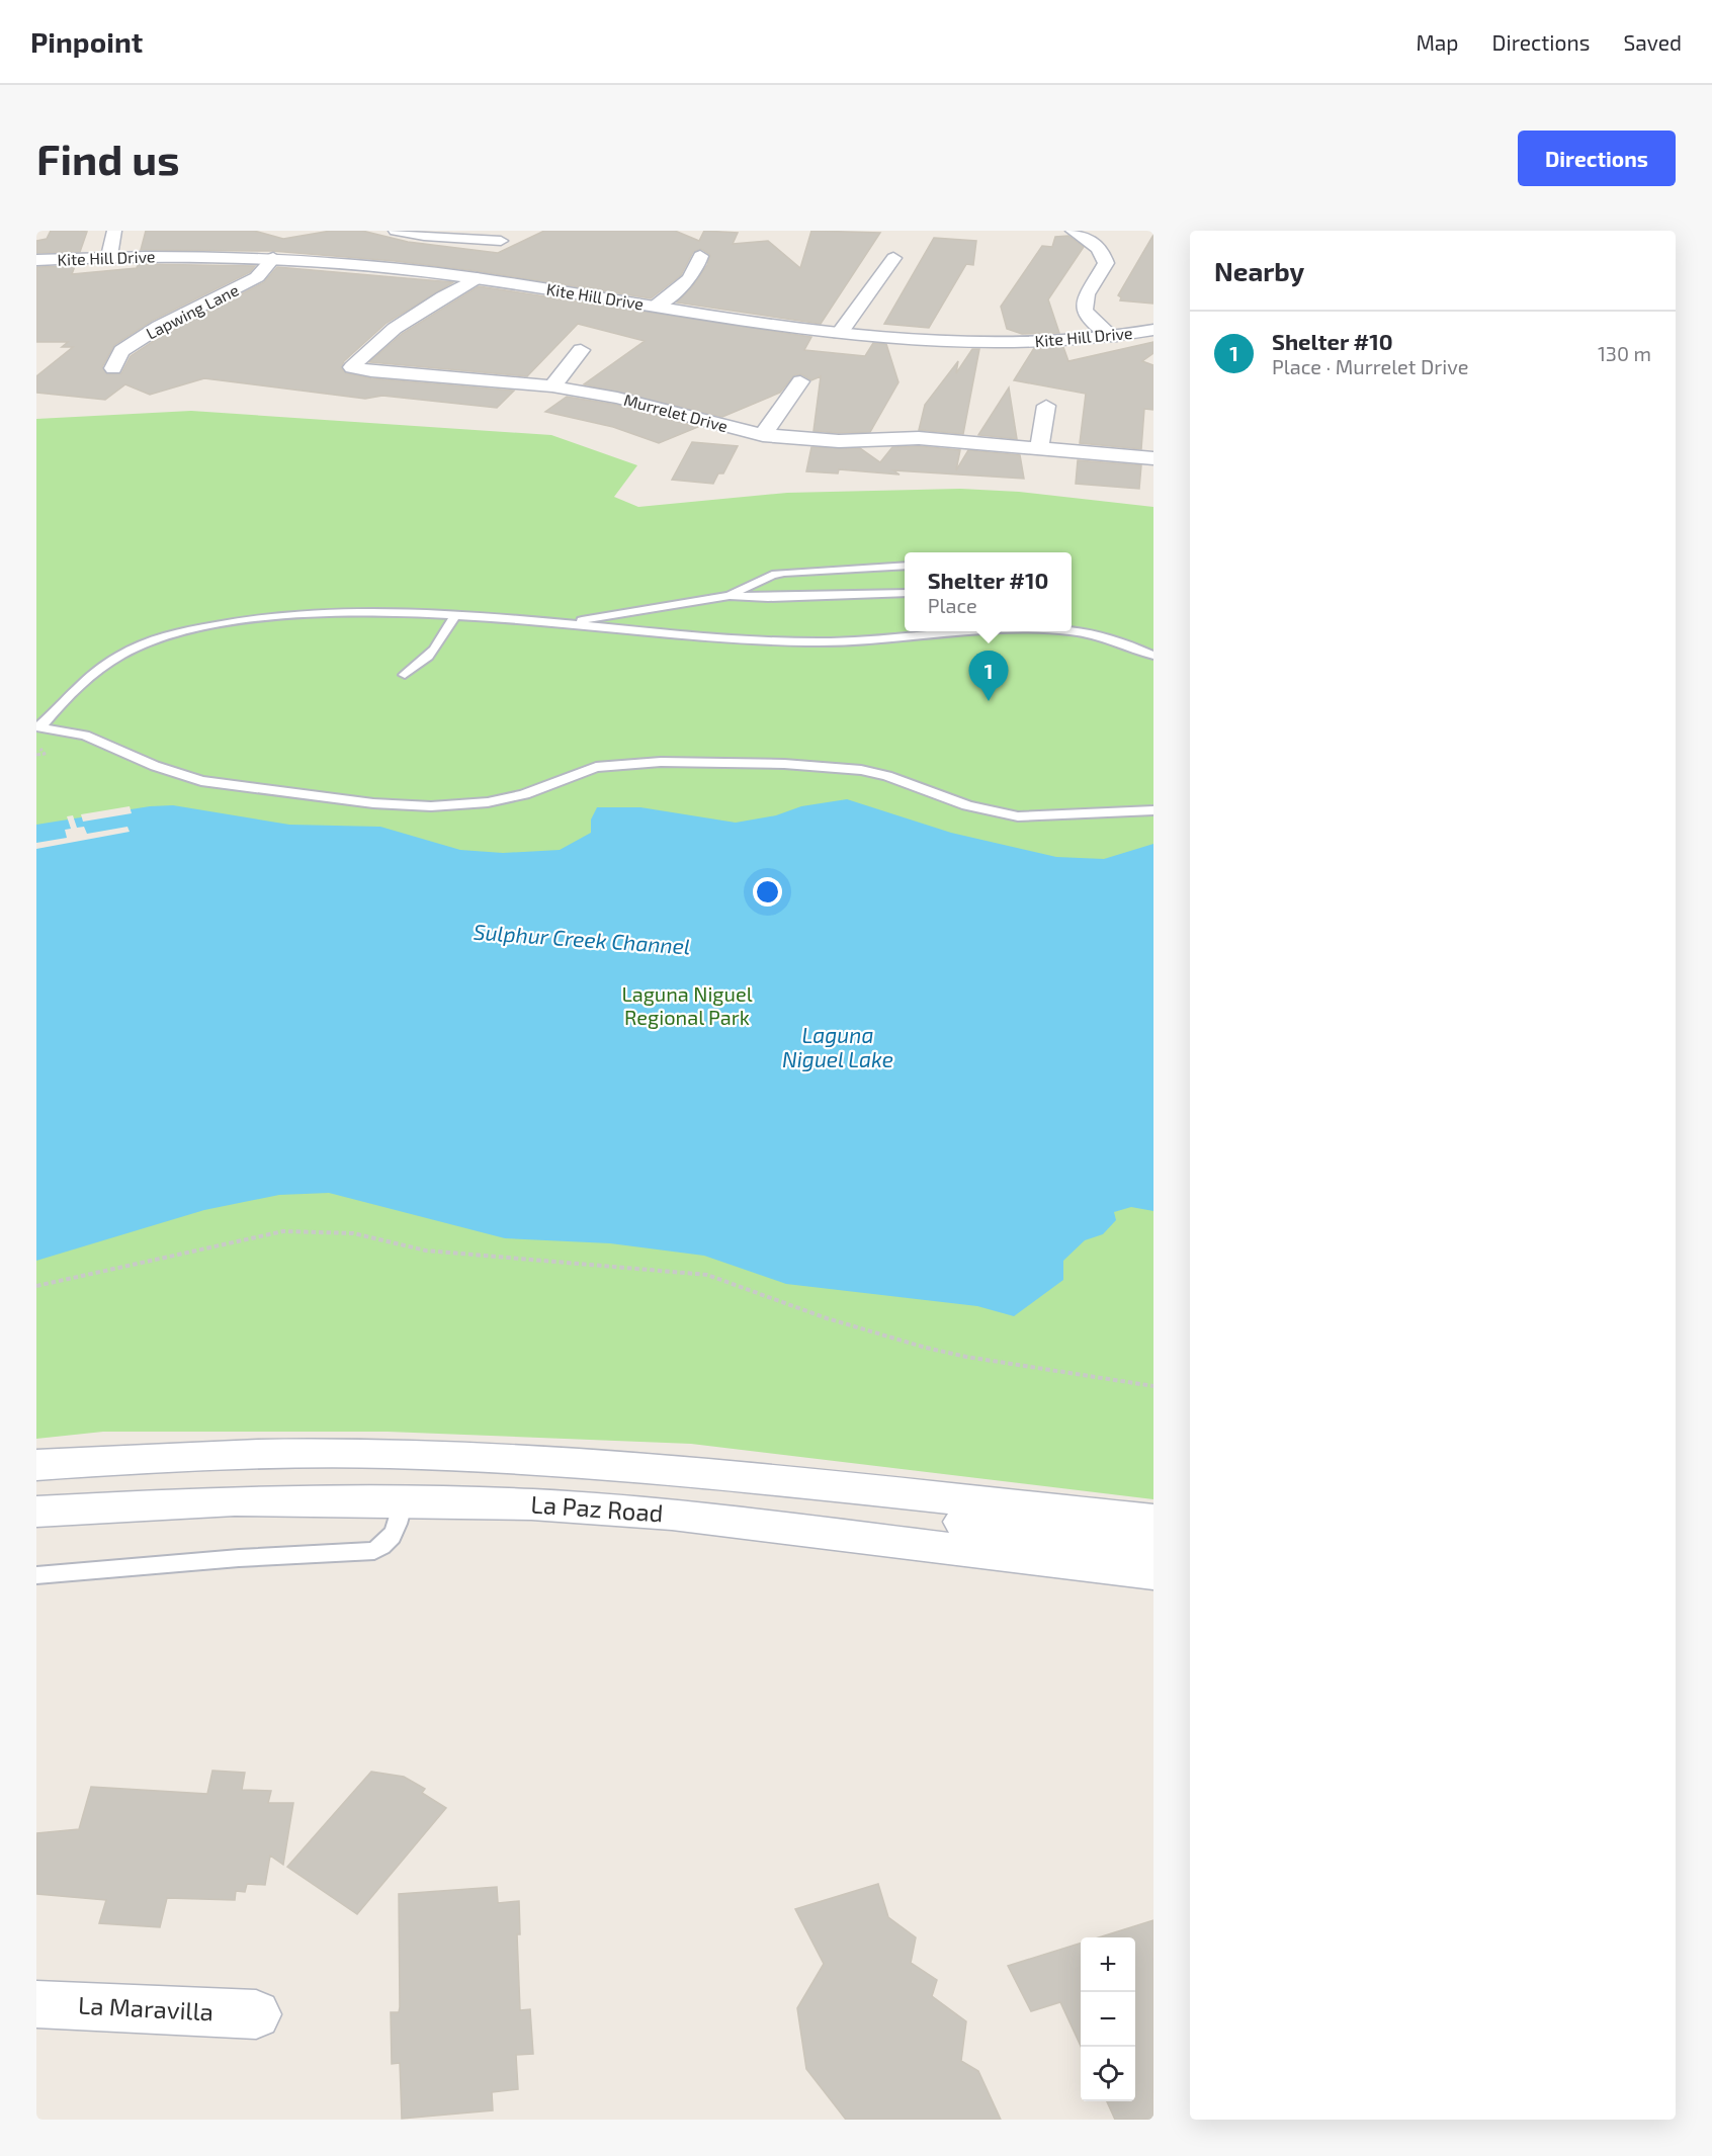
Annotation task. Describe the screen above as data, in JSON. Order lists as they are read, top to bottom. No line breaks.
{"streets":{"street":["Kite Hill Drive","Lapwing Lane","Murrelet Drive","La Paz Road","La Maravilla"]},"crossings":[["Kite Hill Drive","Lapwing Lane"],["Kite Hill Drive","Murrelet Drive"]],"water":["Sulphur Creek Channel","Laguna Niguel Lake"],"parks":["Laguna Niguel Regional Park"],"page":{"header":"Pinpoint","nav":["Map","Directions","Saved"],"buttons":"Directions","title":"Find us","heading":"Nearby","list":[{"mark":"1","name":"Shelter #10","note":"Place · Murrelet Drive","value":"130 m"}],"popup":["Shelter #10","Place"],"pins":"1","map_buttons":["+","−"]}}
